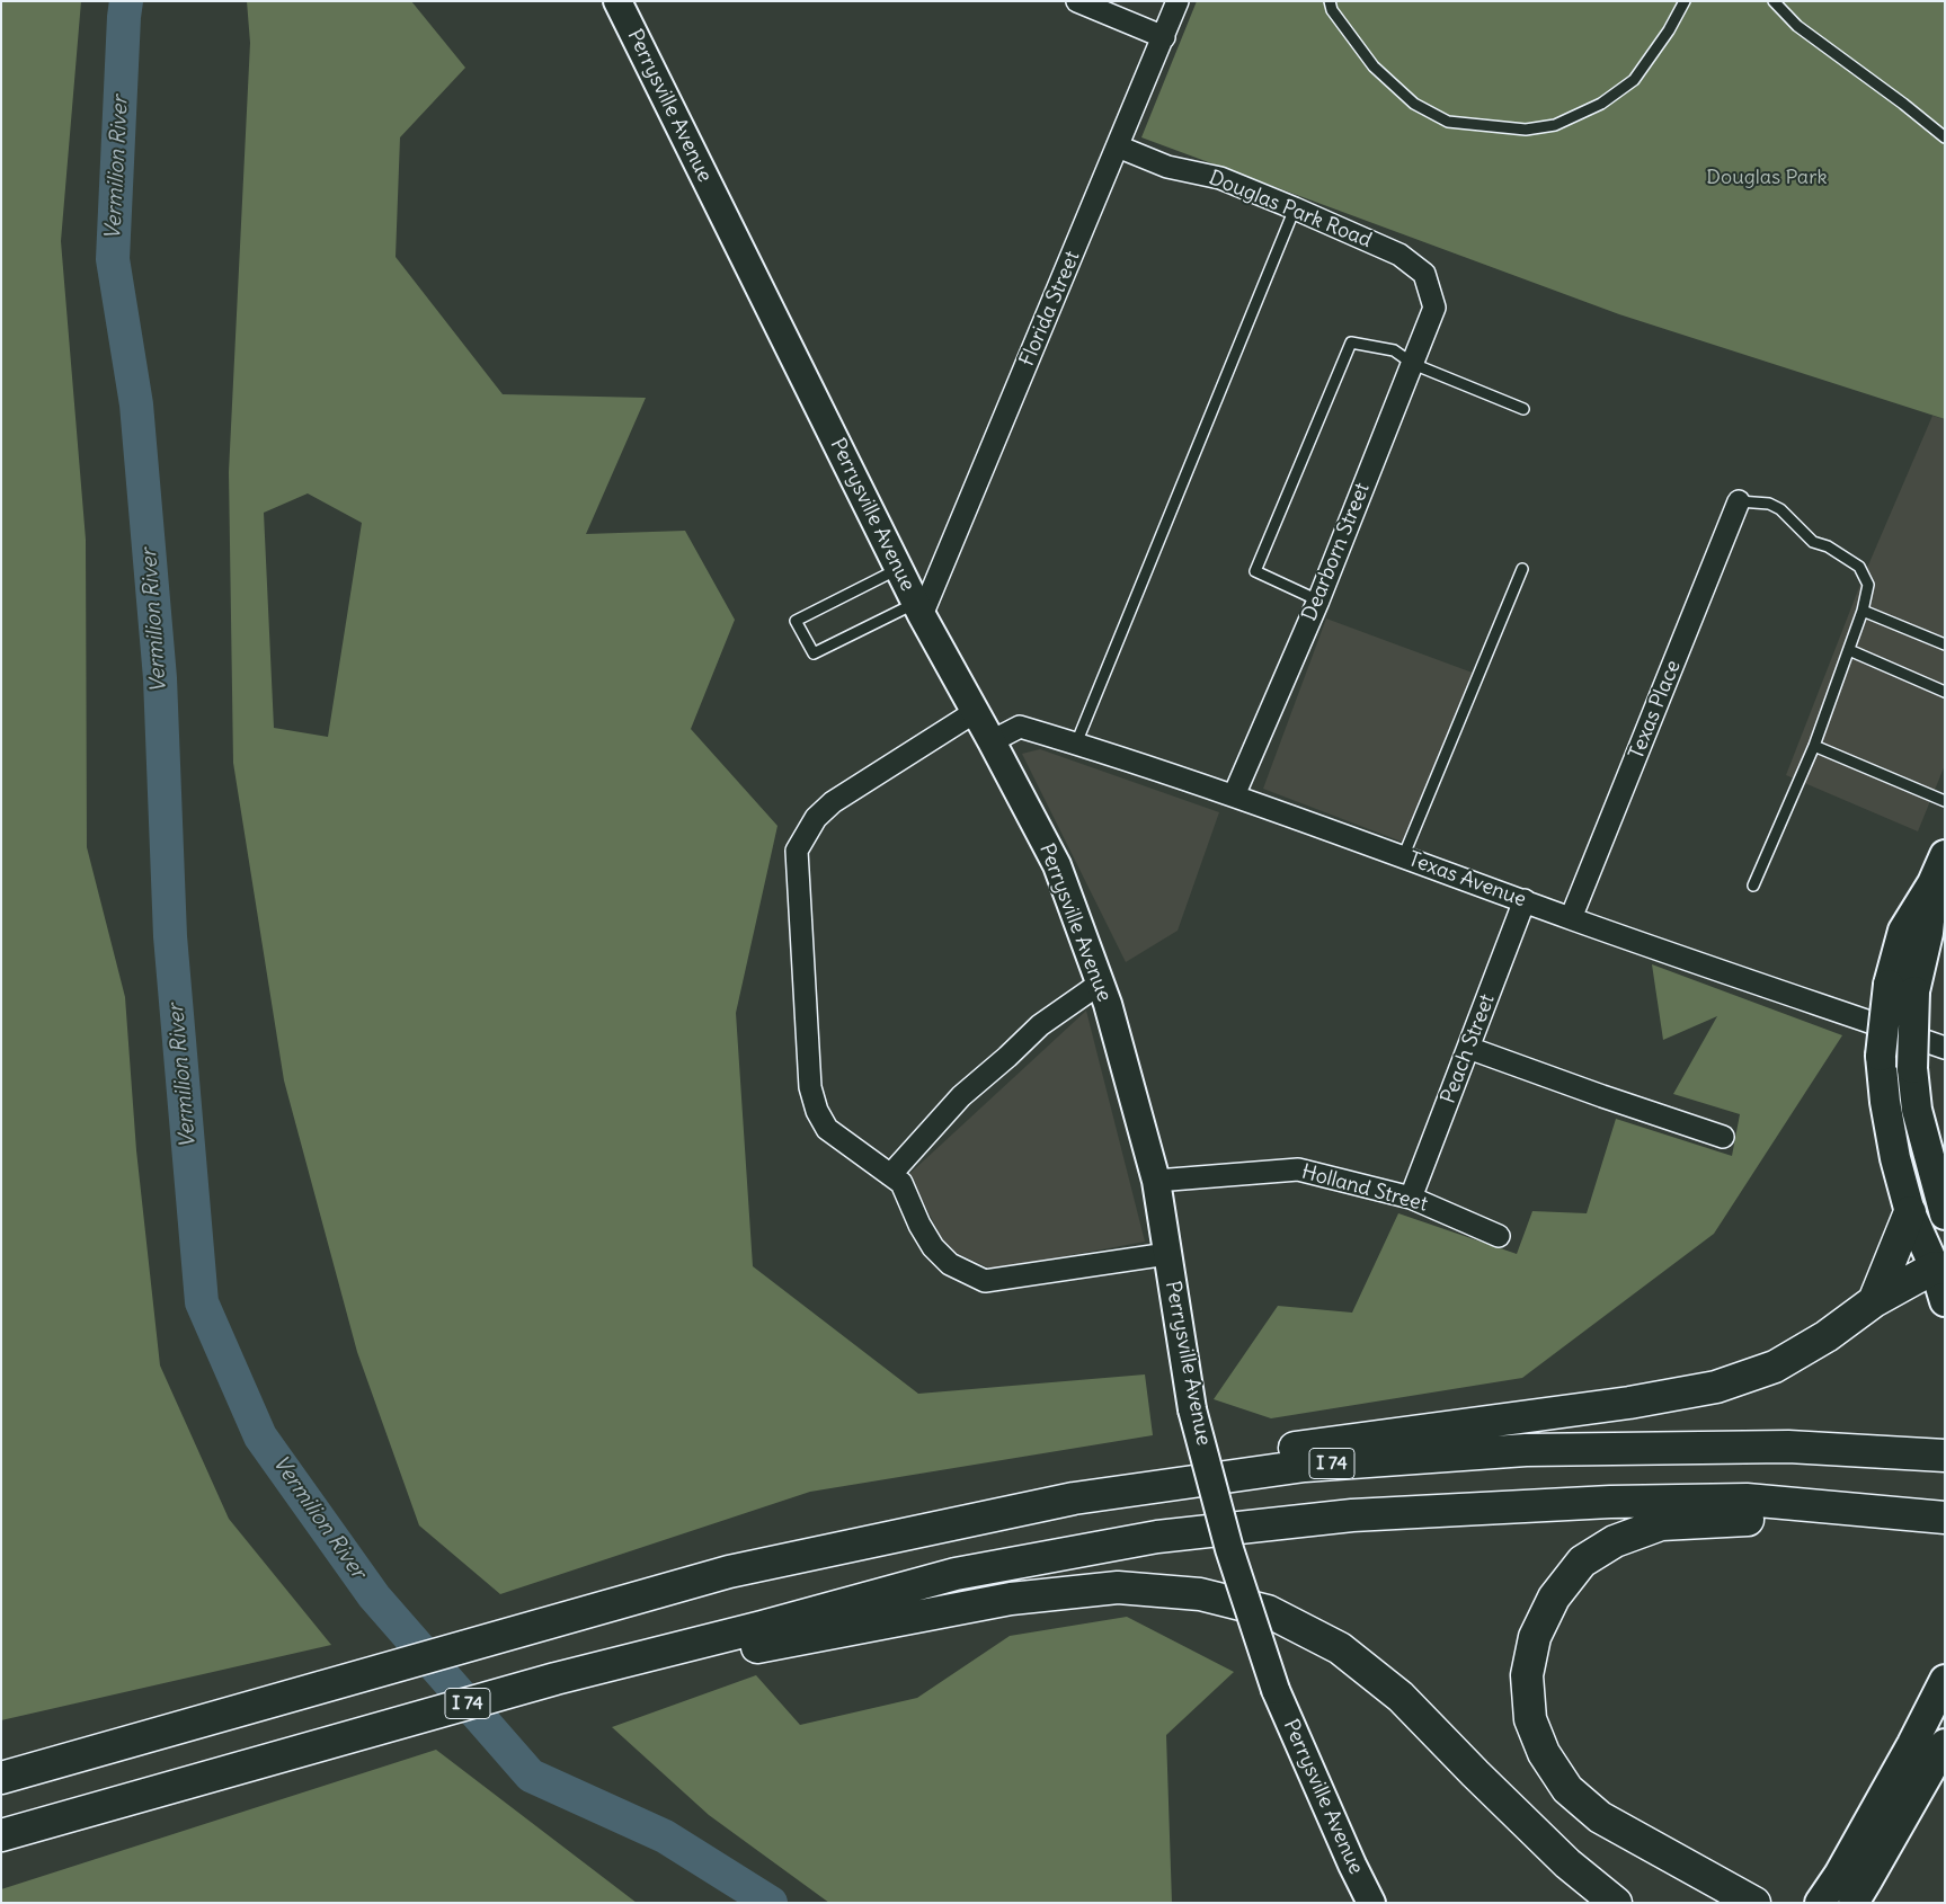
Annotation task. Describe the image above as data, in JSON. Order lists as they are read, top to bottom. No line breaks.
{"streets":{"highway":["I 74"],"street":["Perrysville Avenue","Douglas Park Road","Florida Street","Dearborn Street","Texas Place","Texas Avenue","Peach Street","Holland Street"]},"crossings":[["Perrysville Avenue","Florida Street"],["Perrysville Avenue","Texas Avenue"],["Perrysville Avenue","Holland Street"],["Douglas Park Road","Florida Street"],["Douglas Park Road","Dearborn Street"],["Dearborn Street","Texas Avenue"],["Texas Place","Texas Avenue"],["Texas Avenue","Peach Street"],["Peach Street","Holland Street"]],"water":["Vermilion River"],"parks":["Douglas Park"]}
